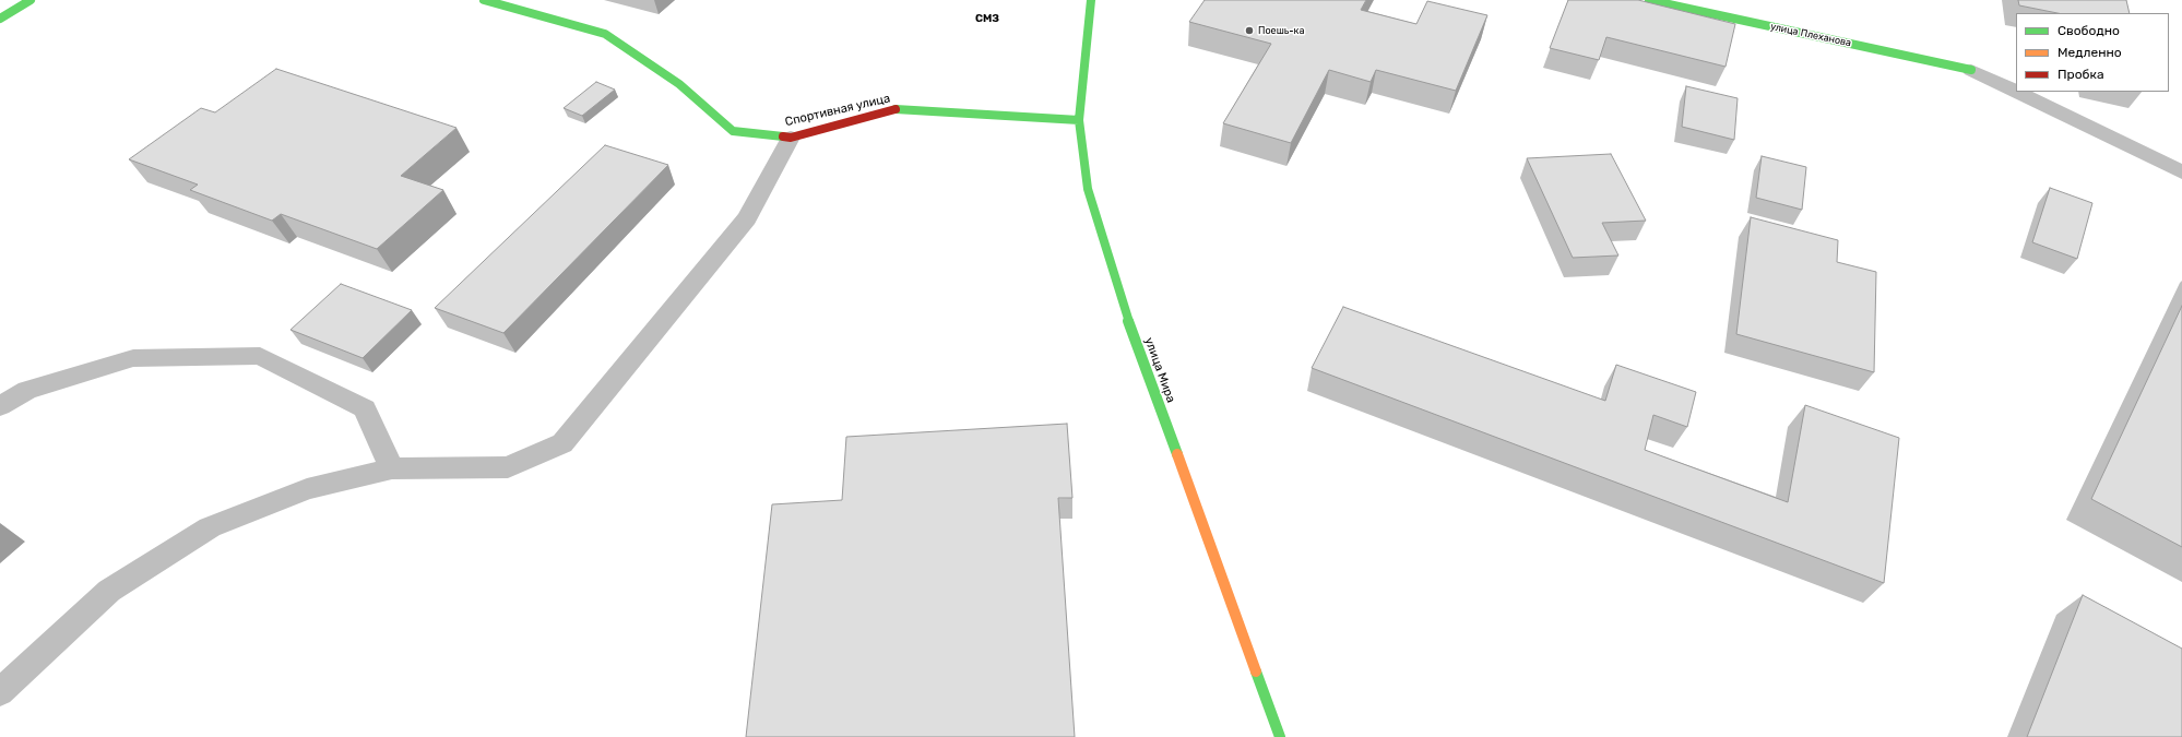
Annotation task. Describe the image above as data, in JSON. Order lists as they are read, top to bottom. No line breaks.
{"streets":{"main road":["улица Плеханова","Спортивная улица","улица Мира"]},"crossings":[["Спортивная улица","улица Мира"]],"districts":["СМЗ"],"places":["Поешь-ка"],"legend":["Свободно","Медленно","Пробка"]}
